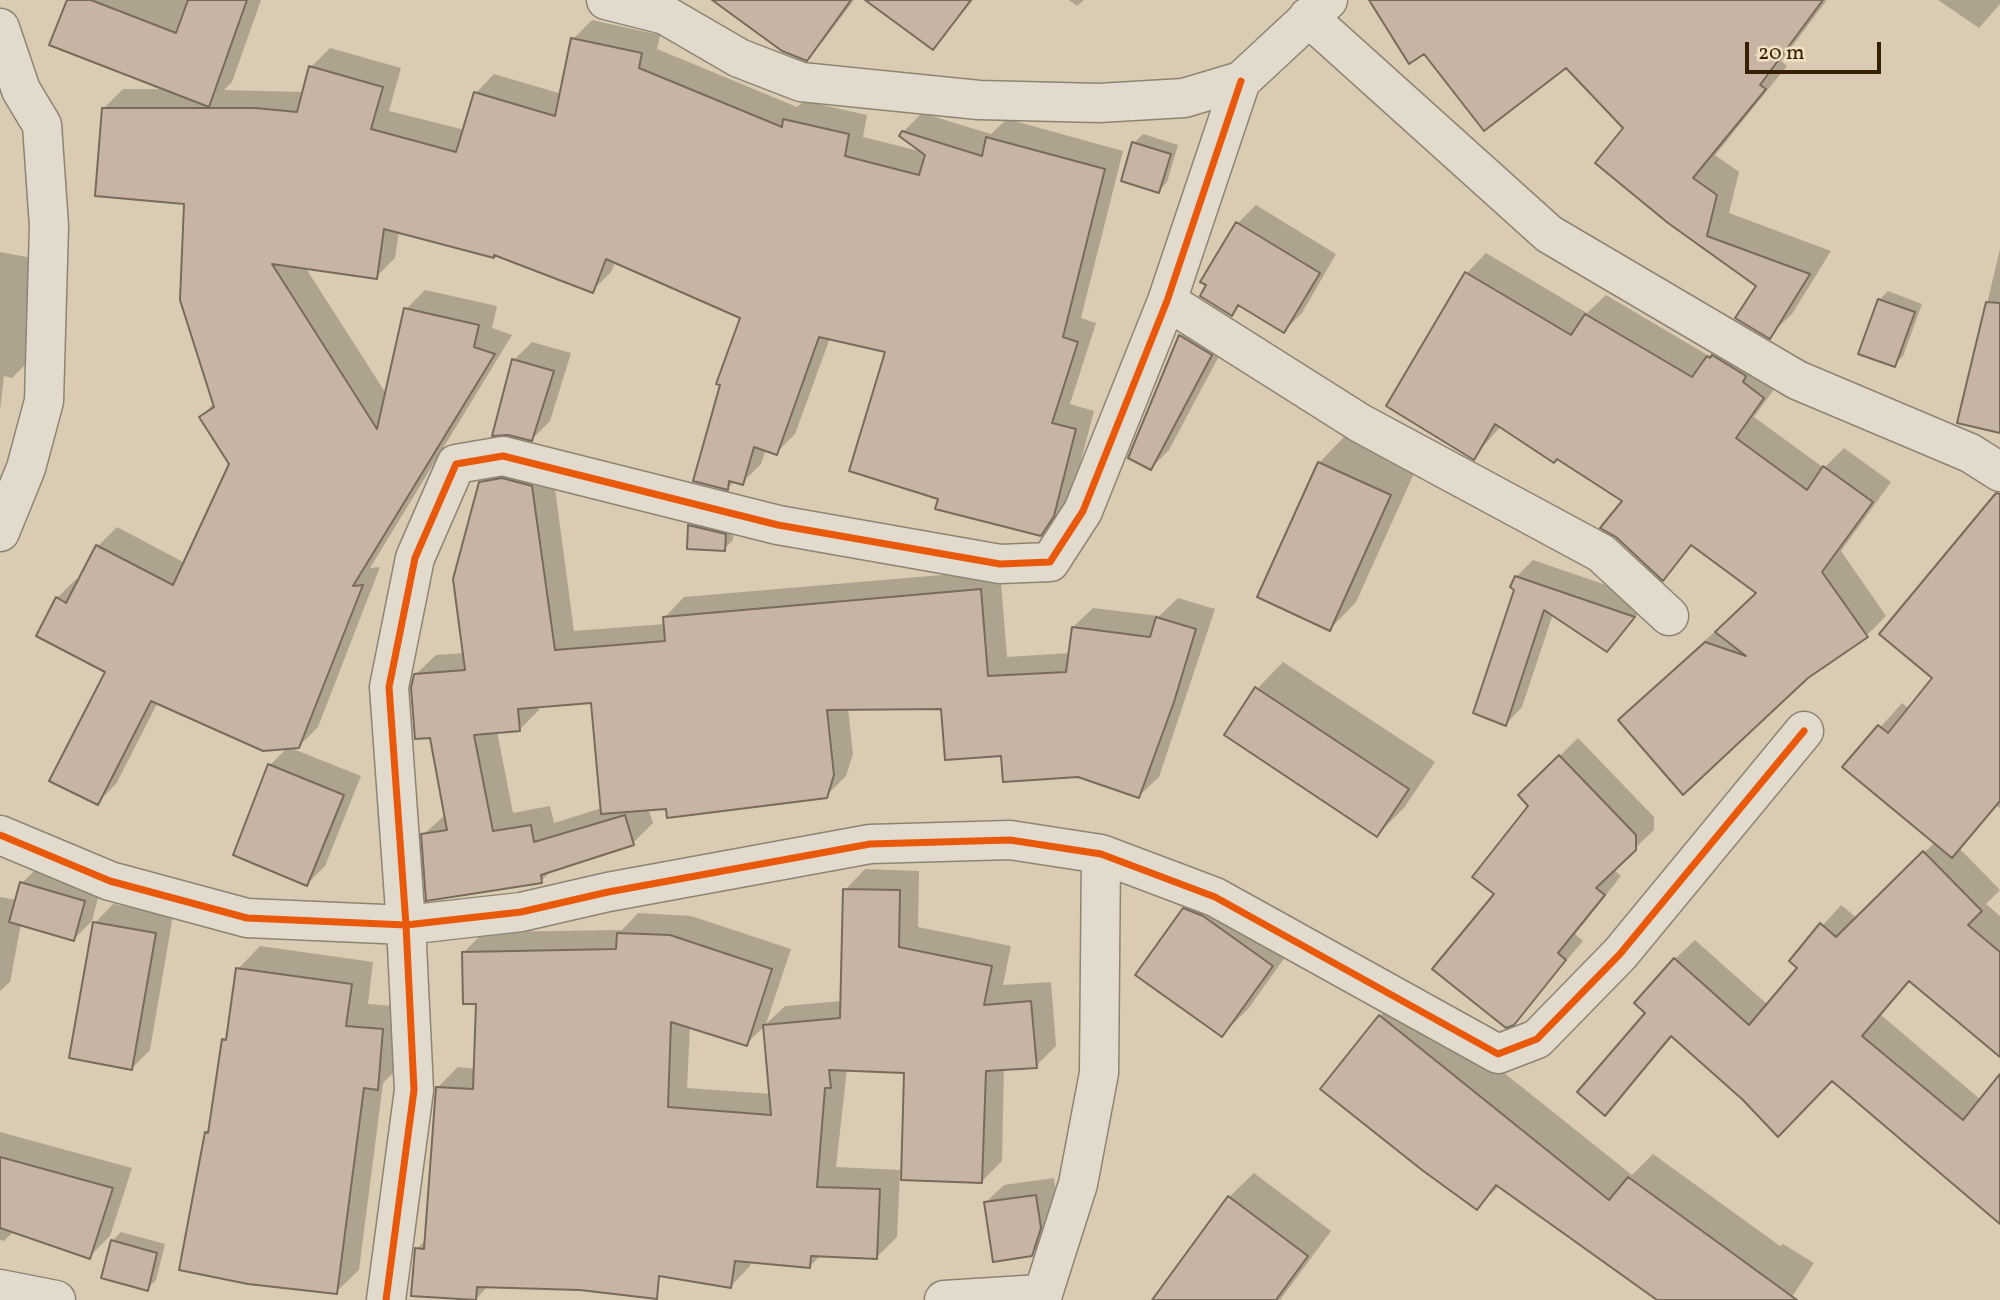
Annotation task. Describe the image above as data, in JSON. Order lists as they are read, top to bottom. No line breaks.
{"scale_bar":"20 m"}
